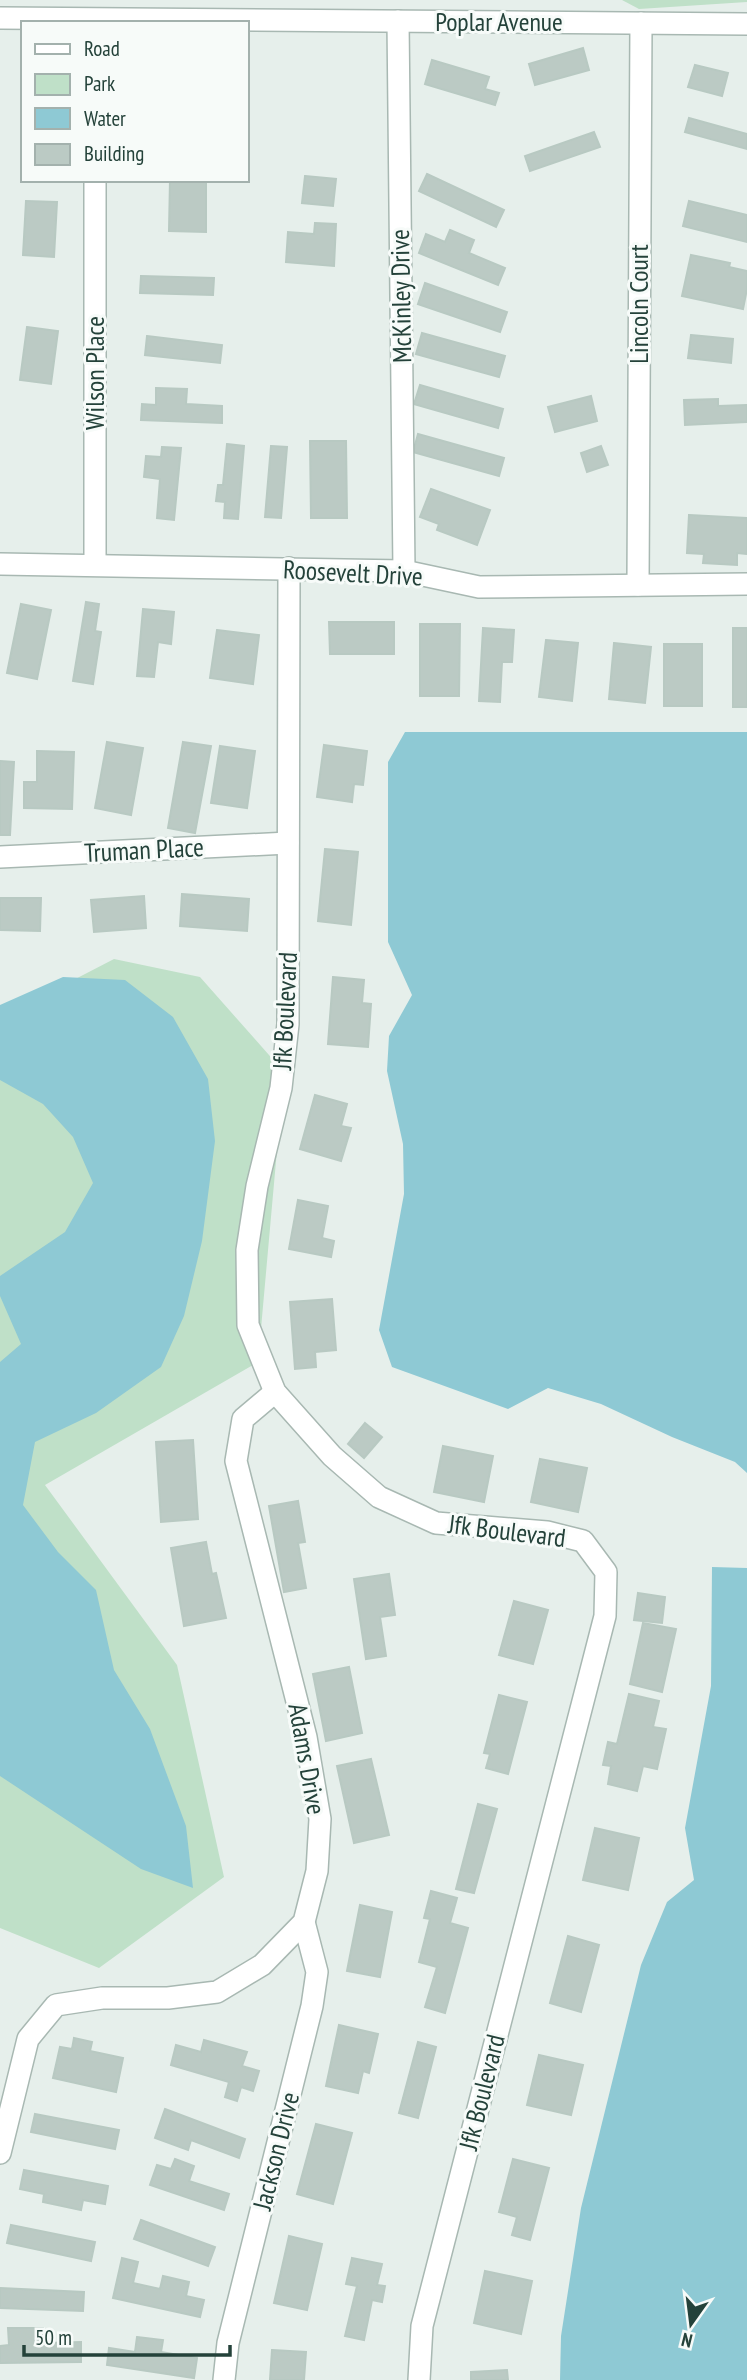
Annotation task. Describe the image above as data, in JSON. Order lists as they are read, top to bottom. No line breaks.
{"streets":{"street":["Poplar Avenue","McKinley Drive","Lincoln Court","Wilson Place","Roosevelt Drive","Truman Place","Jfk Boulevard","Adams Drive","Jackson Drive"]},"crossings":[["Poplar Avenue","McKinley Drive"],["Poplar Avenue","Lincoln Court"],["McKinley Drive","Roosevelt Drive"],["Lincoln Court","Roosevelt Drive"],["Wilson Place","Roosevelt Drive"],["Roosevelt Drive","Jfk Boulevard"],["Truman Place","Jfk Boulevard"],["Jfk Boulevard","Adams Drive"],["Adams Drive","Jackson Drive"]],"legend":["Road","Park","Water","Building"],"scale_bar":"50 m","north":"bottom"}
